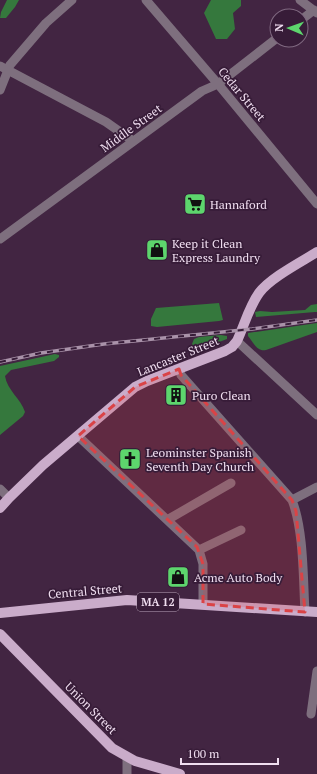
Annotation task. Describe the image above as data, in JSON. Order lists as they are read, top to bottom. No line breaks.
{"streets":{"main road":["Lancaster Street","Central Street","MA 12","Union Street"],"street":["Cedar Street","Middle Street"]},"crossings":[["Cedar Street","Middle Street"]],"places":{"supermarket":["Hannaford"],"shop":["Keep it Clean Express Laundry","Acme Auto Body"],"building":["Puro Clean"],"church":["Leominster Spanish Seventh Day Church"]},"scale_bar":"100 m","north":"left"}
